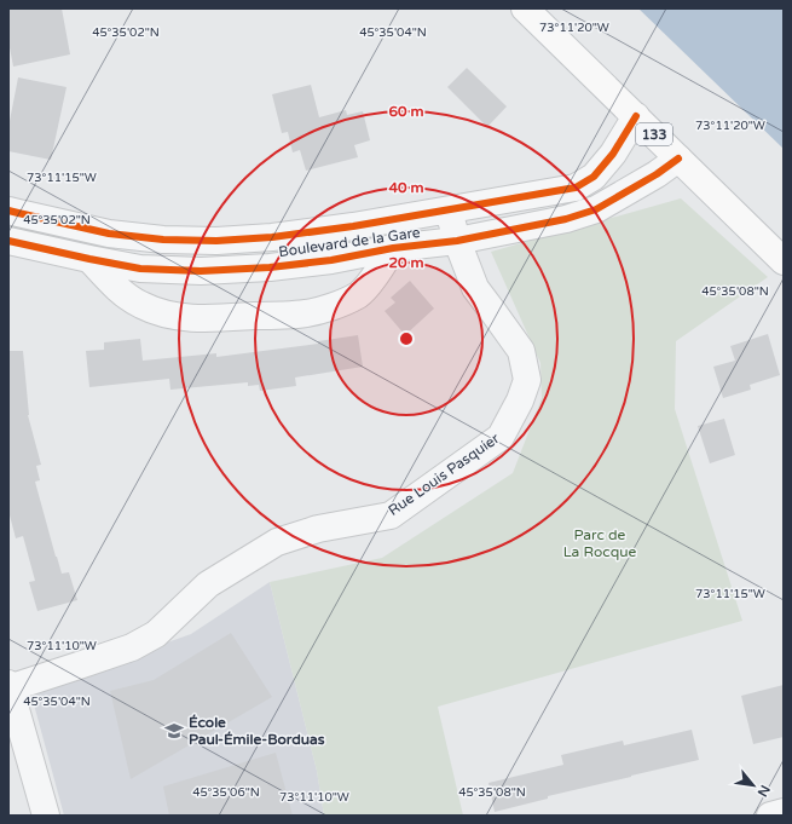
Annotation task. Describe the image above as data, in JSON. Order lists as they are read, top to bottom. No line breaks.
{"streets":{"main road":["133"],"street":["Boulevard de la Gare","Rue Louis Pasquier"]},"crossings":[["133","Boulevard de la Gare"],["Boulevard de la Gare","Rue Louis Pasquier"]],"parks":["Parc de La Rocque"],"places":{"school or university":["École Paul-Émile-Borduas"]},"north":"bottom right","coordinates":["73°11'20\"W","45°35'02\"N","45°35'04\"N","73°11'15\"W","45°35'08\"N","73°11'10\"W","45°35'06\"N"],"rings":["60 m","40 m","20 m"]}
